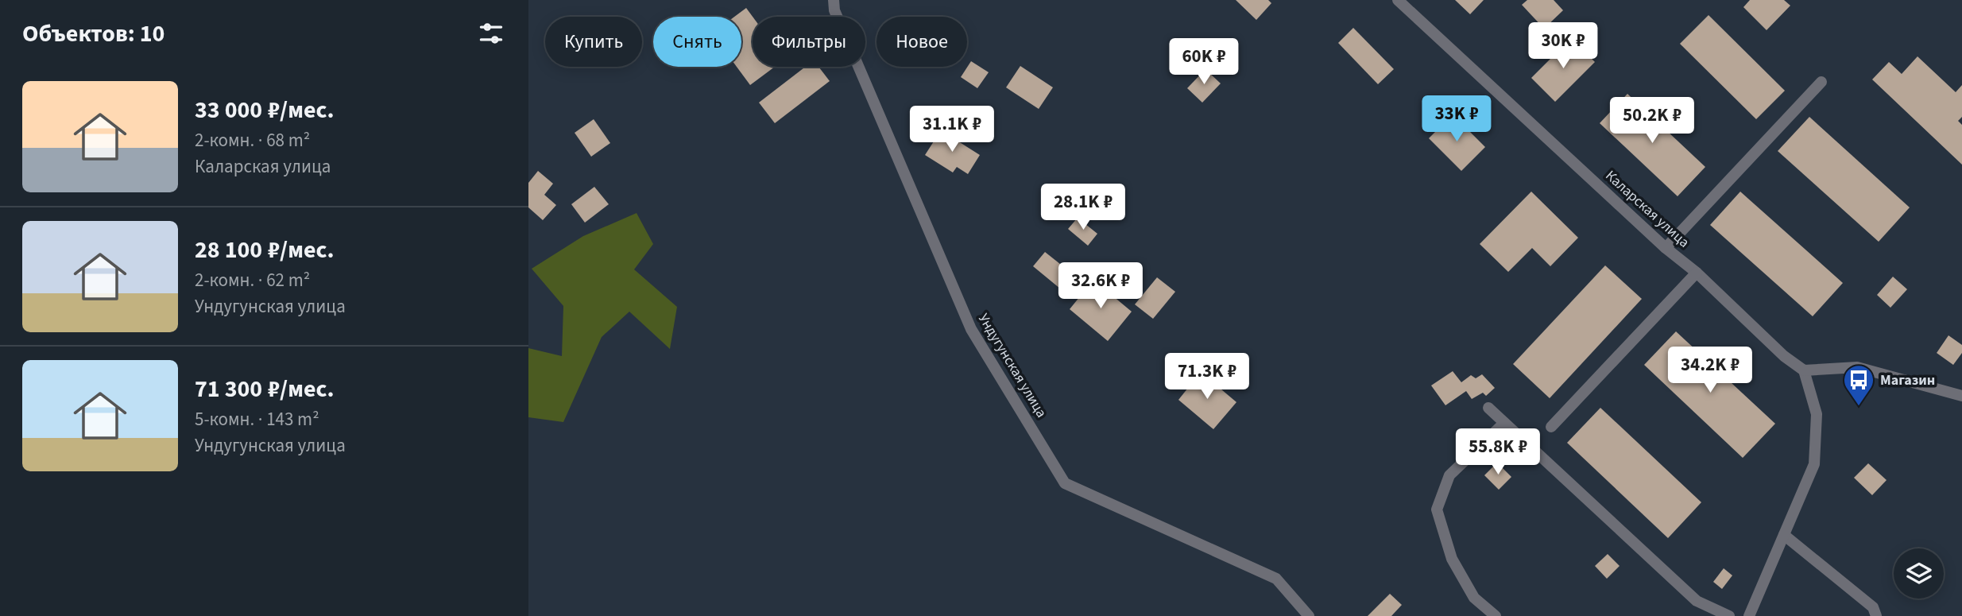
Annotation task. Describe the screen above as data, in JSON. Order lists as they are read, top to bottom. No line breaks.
{"streets":{"street":["Каларская улица","Ундугунская улица"]},"places":{"bus stop":["Магазин"]},"page":{"heading":"Объектов: 10","chip":["Купить","Снять","Фильтры","Новое"],"price":["30K ₽","60K ₽","33K ₽","50.2K ₽","31.1K ₽","28.1K ₽","32.6K ₽","34.2K ₽","71.3K ₽","55.8K ₽"],"list":[{"name":"33 000 ₽/мес.","note":"2-комн. · 68 m² · Каларская улица"},{"name":"28 100 ₽/мес.","note":"2-комн. · 62 m² · Ундугунская улица"},{"name":"71 300 ₽/мес.","note":"5-комн. · 143 m² · Ундугунская улица"}]}}
